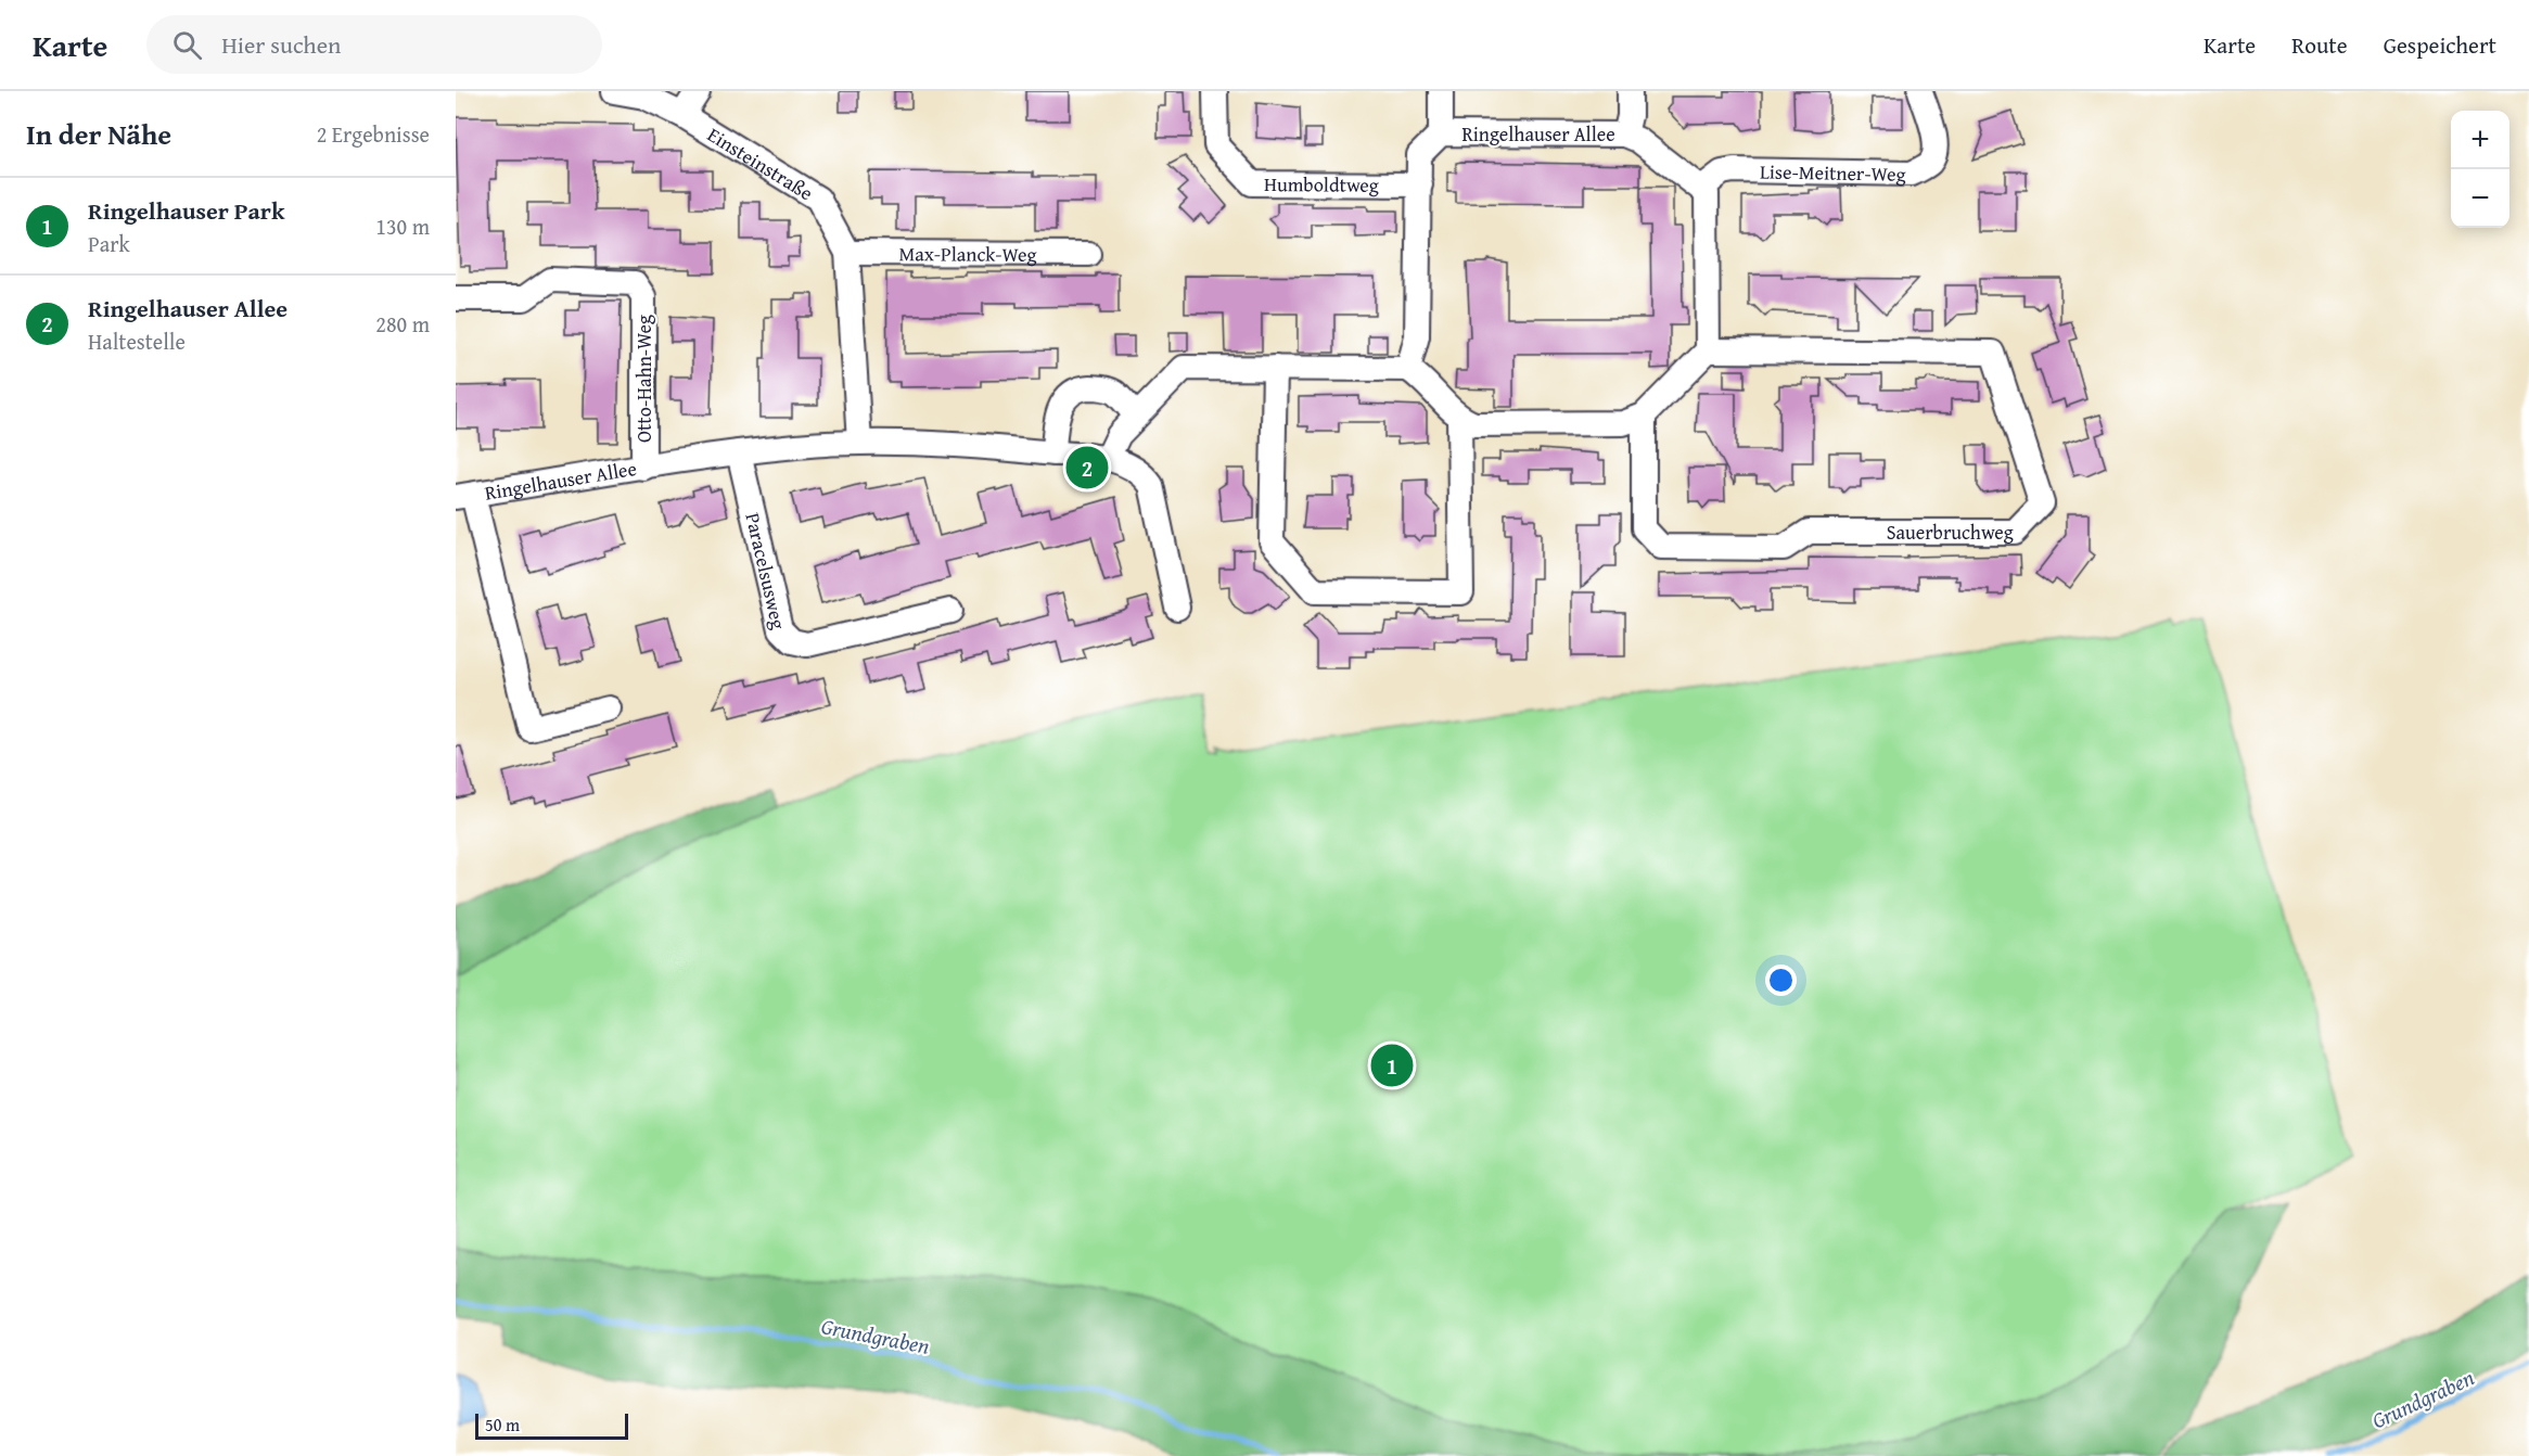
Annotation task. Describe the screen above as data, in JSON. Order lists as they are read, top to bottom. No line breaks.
{"streets":{"street":["Ringelhauser Allee","Einsteinstraße","Lise-Meitner-Weg","Humboldtweg","Max-Planck-Weg","Otto-Hahn-Weg","Sauerbruchweg","Paracelsusweg"]},"crossings":[["Ringelhauser Allee","Einsteinstraße"],["Ringelhauser Allee","Lise-Meitner-Weg"],["Ringelhauser Allee","Humboldtweg"],["Ringelhauser Allee","Otto-Hahn-Weg"],["Ringelhauser Allee","Paracelsusweg"],["Einsteinstraße","Max-Planck-Weg"]],"water":["Grundgraben"],"scale_bar":"50 m","page":{"header":"Karte","search":"Hier suchen","nav":["Karte","Route","Gespeichert"],"heading":["In der Nähe","2 Ergebnisse"],"map_buttons":["+","−"],"list":[{"mark":"1","name":"Ringelhauser Park","note":"Park","value":"130 m"},{"mark":"2","name":"Ringelhauser Allee","note":"Haltestelle","value":"280 m"}],"pins":["2","1"],"scale":"50 m"}}
